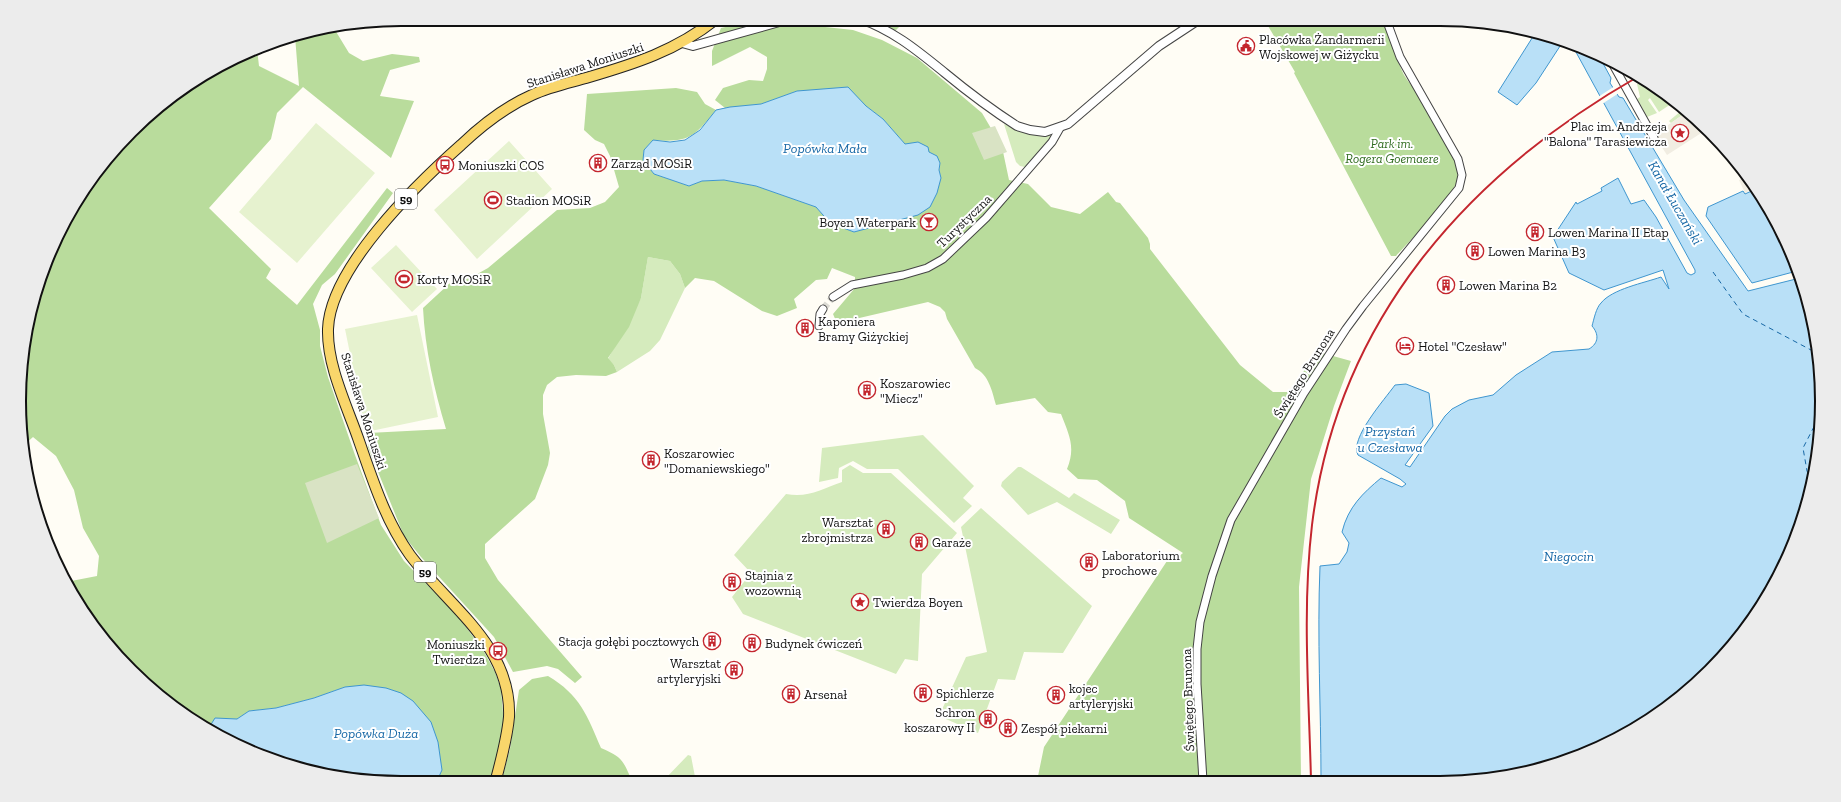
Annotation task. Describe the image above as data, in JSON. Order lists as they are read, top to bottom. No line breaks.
{"streets":{"main road":["Stanisława Moniuszki","59"],"street":["Turystyczna","Świętego Brunona"]},"crossings":[["Stanisława Moniuszki","59"]],"water":["Popówka Mała","Kanał Łuczański","Przystań u Czesława","Niegocin","Popówka Duża"],"parks":["Park im. Rogera Goemaere"],"places":{"public building":["Placówka Żandarmerii Wojskowej w Giżycku"],"place":["Plac im. Andrzeja \"Balona\" Tarasiewicza","Twierdza Boyen"],"building":["Zarząd MOSiR","Lowen Marina II Etap","Lowen Marina B3","Lowen Marina B2","Kaponiera Bramy Giżyckiej","Koszarowiec \"Miecz\"","Koszarowiec \"Domaniewskiego\"","Warsztat zbrojmistrza","Garaże","Laboratorium prochowe","Stajnia z wozownią","Stacja gołębi pocztowych","Budynek ćwiczeń","Warsztat artyleryjski","Spichlerze","Arsenał","kojec artyleryjski","Schron koszarowy II","Zespół piekarni"],"bus stop":["Moniuszki COS","Moniuszki Twierdza"],"sports":["Stadion MOSiR","Korty MOSiR"],"bar":["Boyen Waterpark"],"hotel":["Hotel \"Czesław\""]}}
